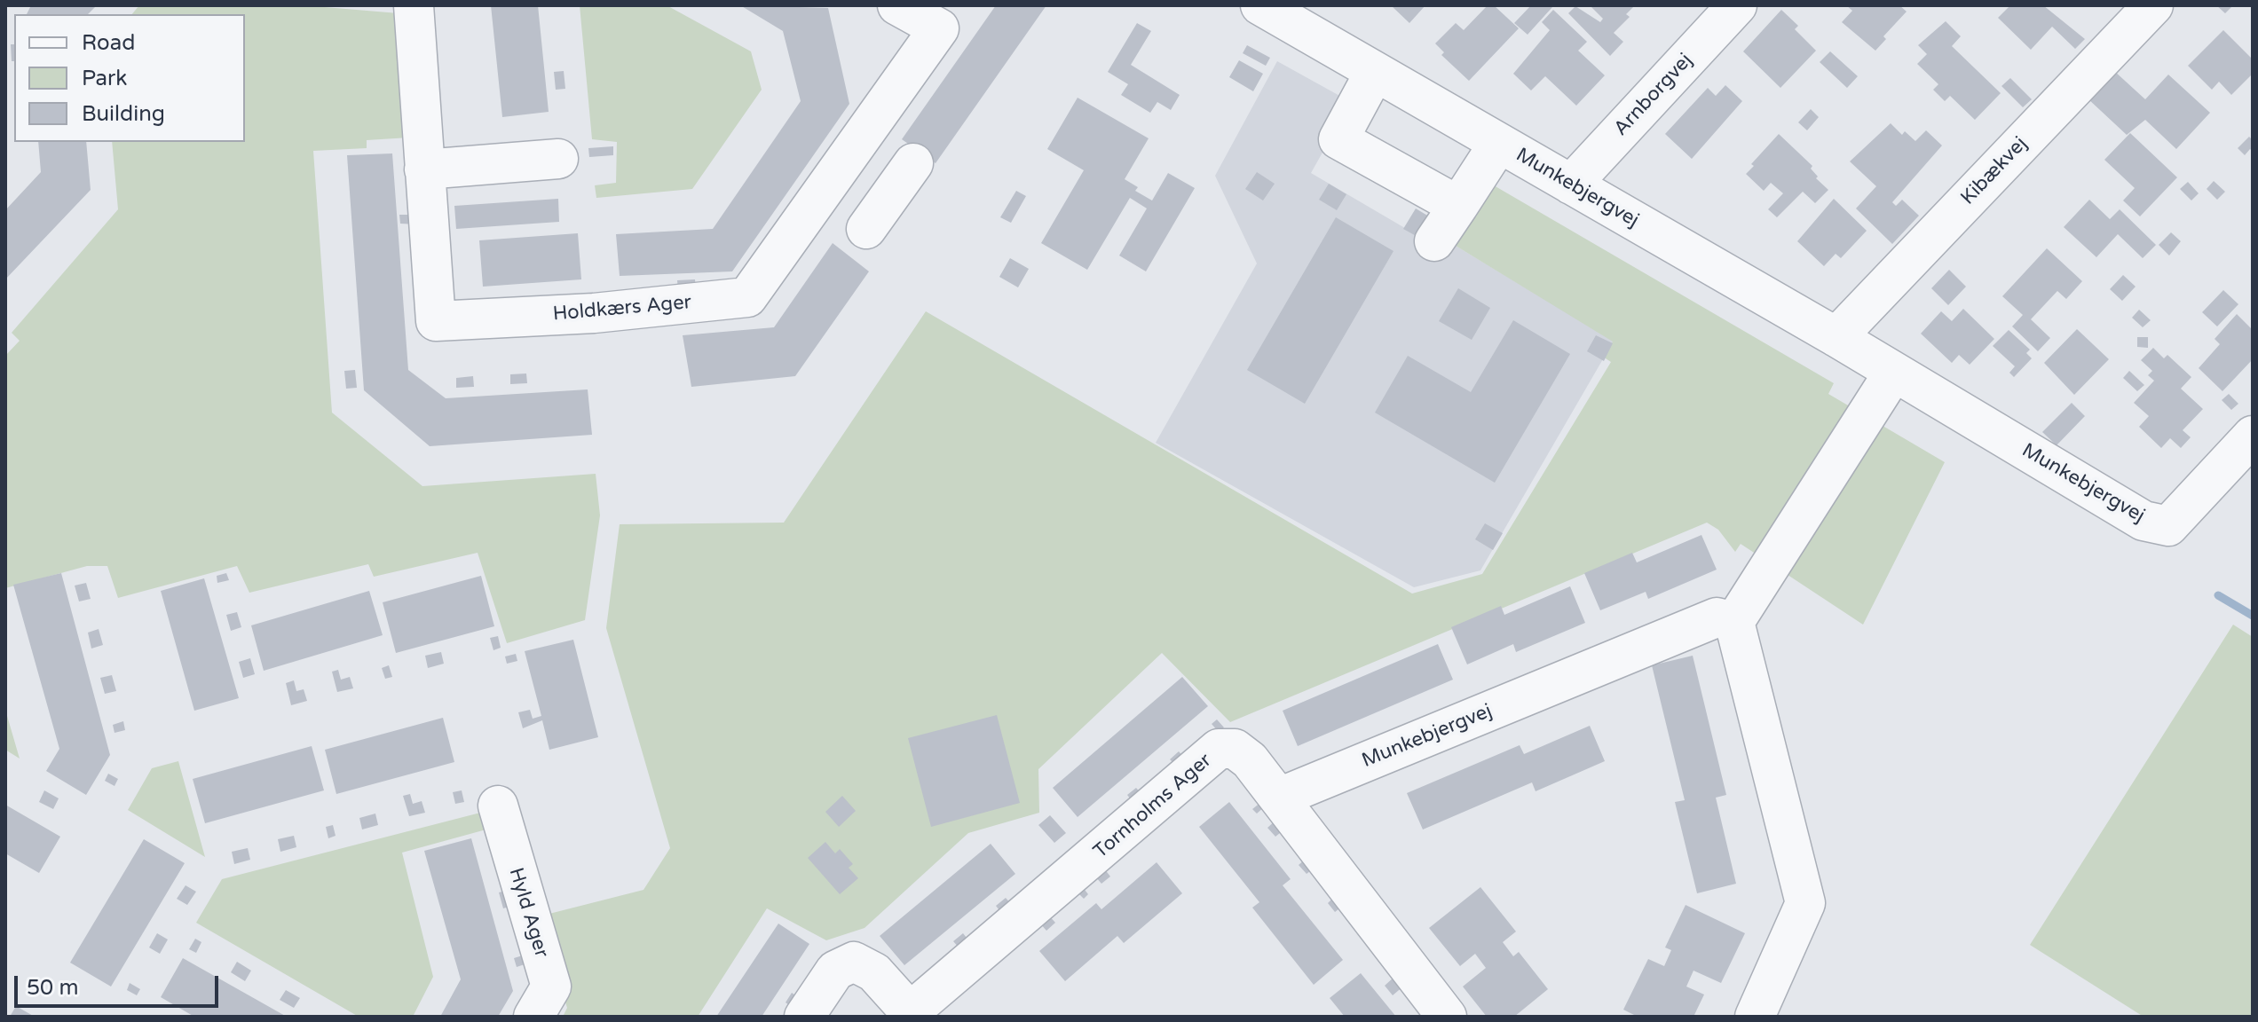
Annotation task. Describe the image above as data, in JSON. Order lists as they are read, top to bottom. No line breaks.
{"streets":{"street":["Arnborgvej","Kibækvej","Munkebjergvej","Holdkærs Ager","Tornholms Ager","Hyld Ager"]},"crossings":[["Arnborgvej","Munkebjergvej"],["Kibækvej","Munkebjergvej"],["Munkebjergvej","Tornholms Ager"]],"legend":["Road","Park","Building"],"scale_bar":"50 m"}
